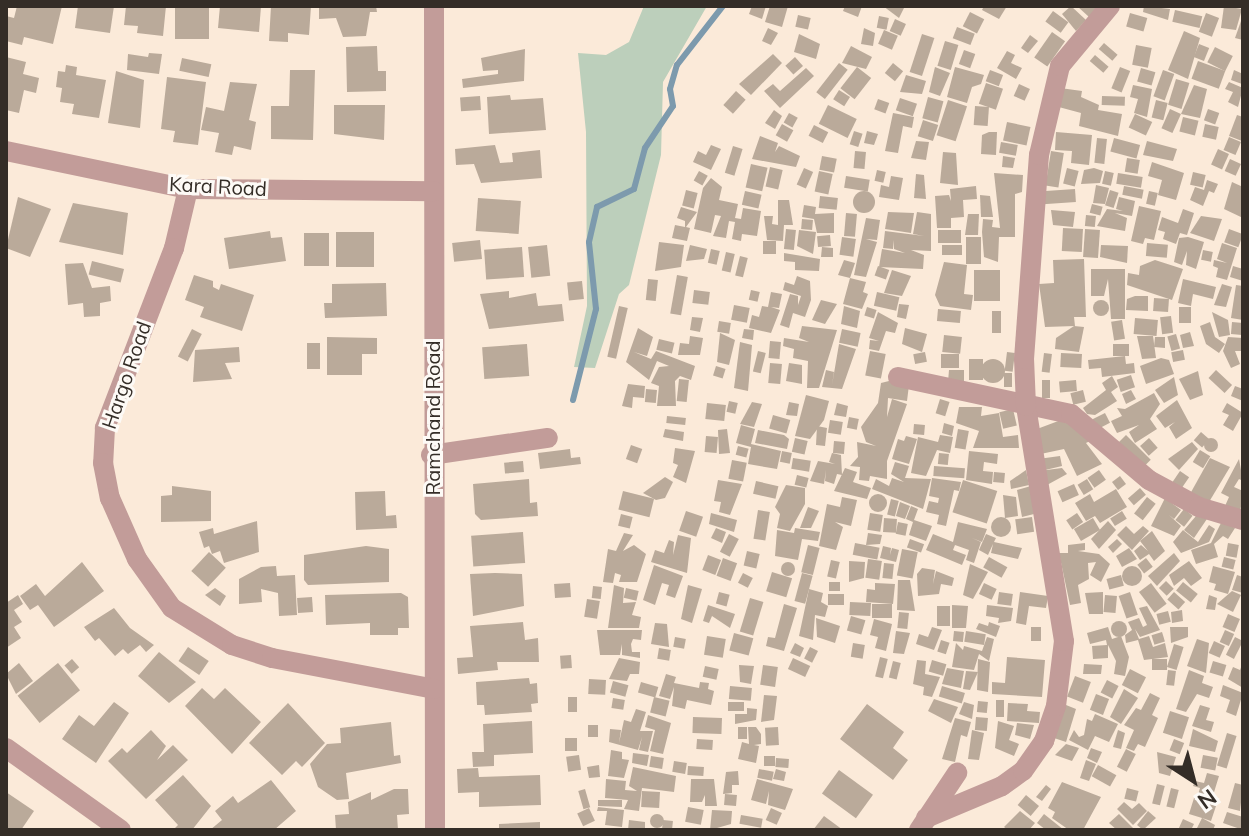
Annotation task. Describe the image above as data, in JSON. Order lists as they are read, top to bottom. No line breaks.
{"streets":{"street":["Kara Road","Hargo Road","Ramchand Road"]},"crossings":[["Kara Road","Hargo Road"],["Kara Road","Ramchand Road"],["Hargo Road","Ramchand Road"]],"north":"bottom right"}
